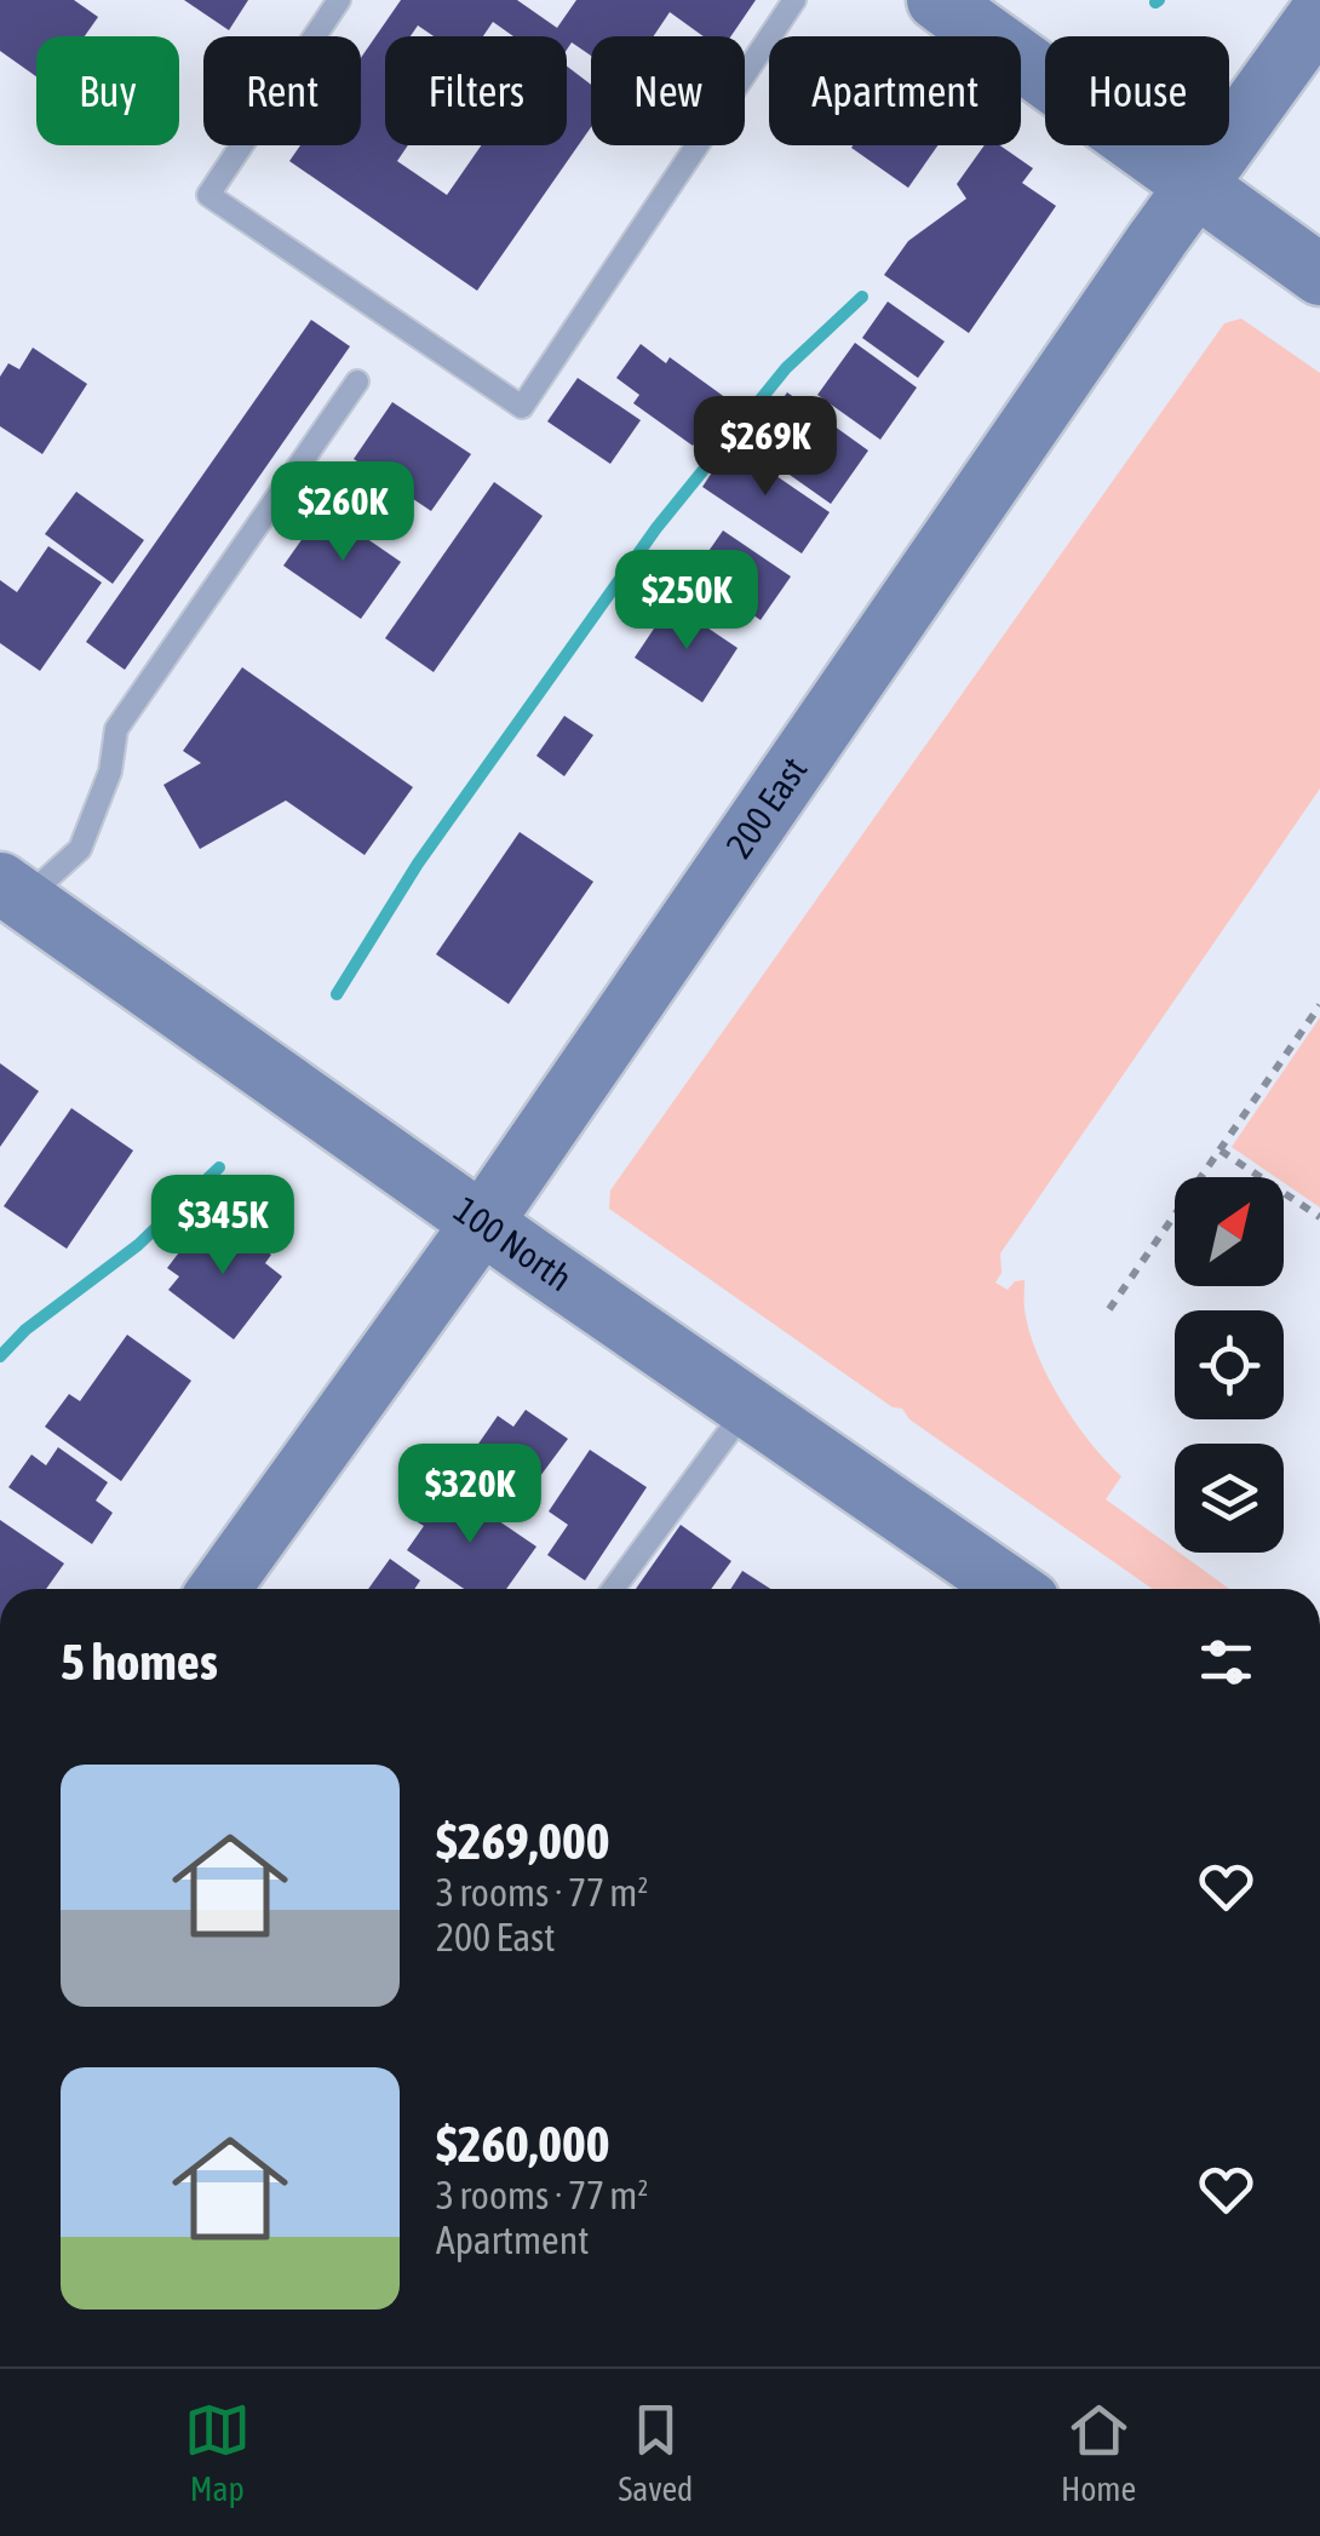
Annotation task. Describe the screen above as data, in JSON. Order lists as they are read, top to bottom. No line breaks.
{"streets":{"street":["200 East","100 North"]},"crossings":[["200 East","100 North"]],"north":"top right","page":{"chip":["Buy","Rent","Filters","New","Apartment","House"],"price":["$269K","$260K","$250K","$345K","$320K"],"heading":"5 homes","list":[{"name":"$269,000","note":"3 rooms · 77 m² · 200 East"},{"name":"$260,000","note":"3 rooms · 77 m² · Apartment"}],"tabs":["Map","Saved","Home"]}}
